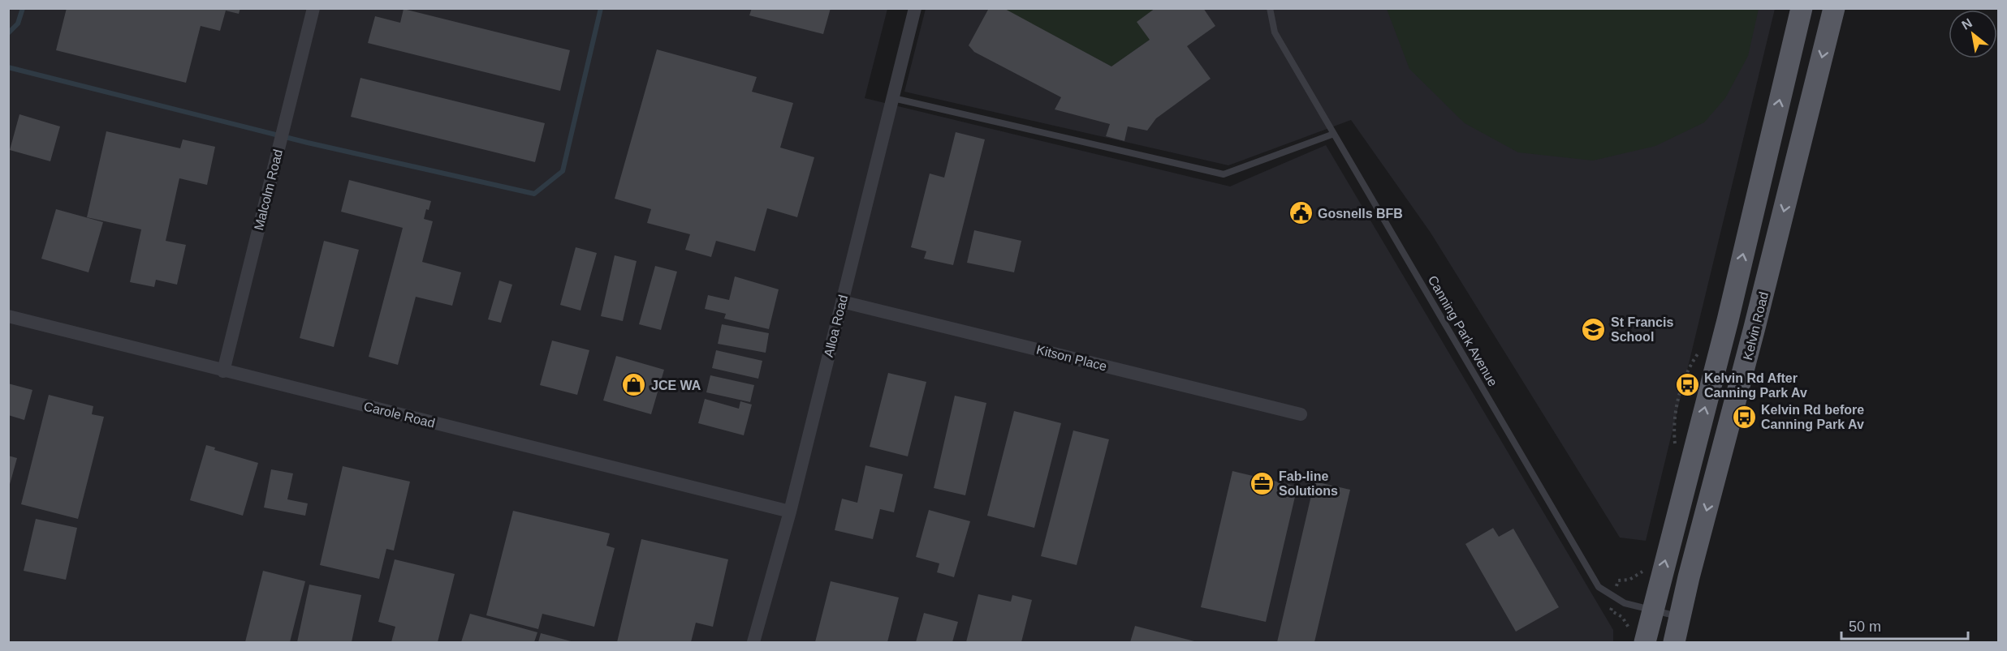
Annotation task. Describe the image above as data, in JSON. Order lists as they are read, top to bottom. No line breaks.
{"streets":{"main road":["Kelvin Road"],"street":["Malcolm Road","Alloa Road","Kitson Place","Carole Road"],"lane":["Canning Park Avenue"]},"crossings":[["Malcolm Road","Carole Road"],["Alloa Road","Kitson Place"],["Alloa Road","Carole Road"],["Kelvin Road","Canning Park Avenue"]],"places":{"public building":["Gosnells BFB"],"school or university":["St Francis School"],"shop":["JCE WA"],"bus stop":["Kelvin Rd After Canning Park Av","Kelvin Rd before Canning Park Av"],"office":["Fab-line Solutions"]},"scale_bar":"50 m","north":"top left"}
